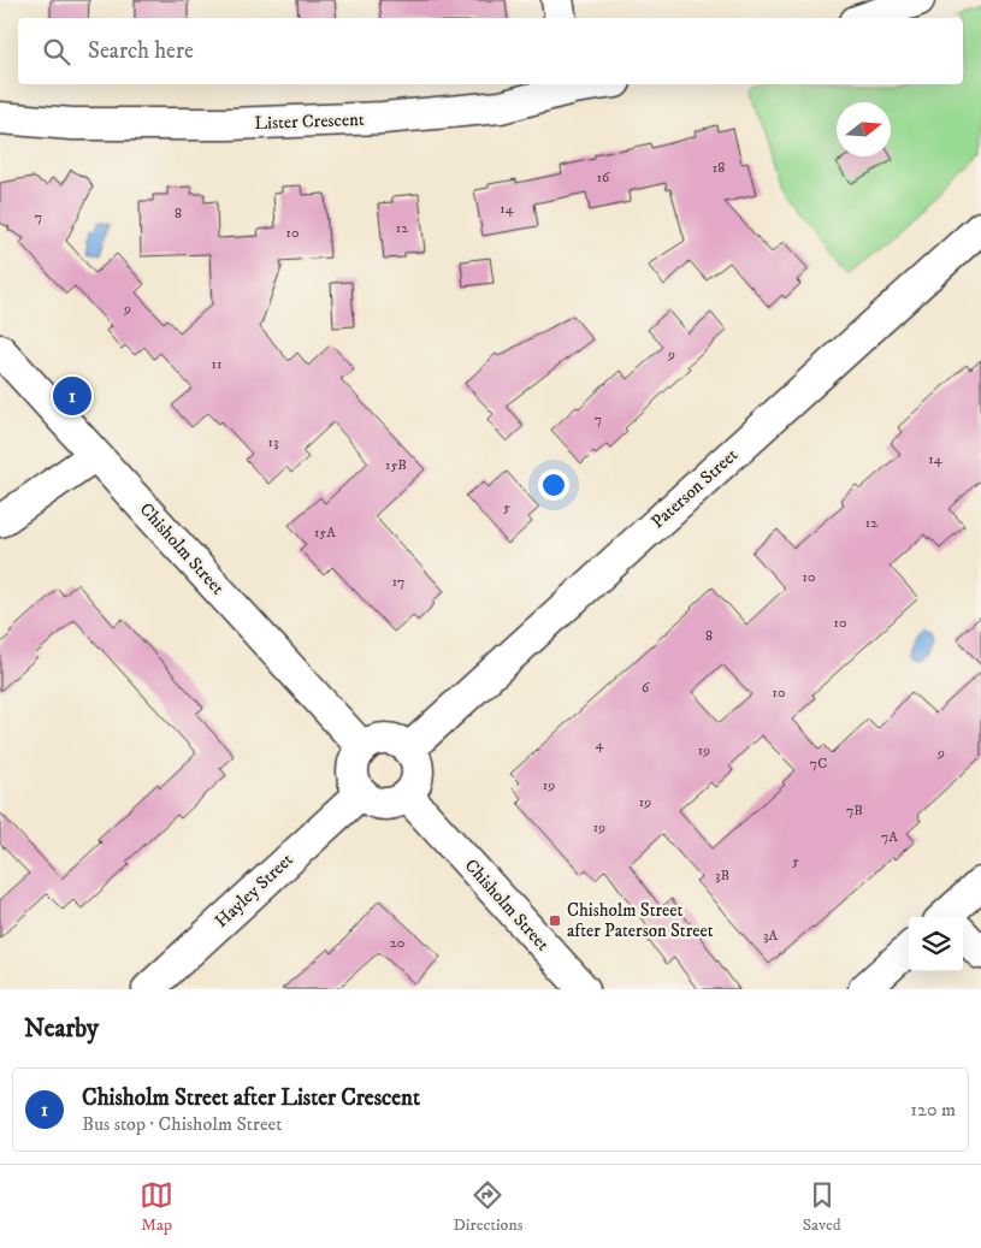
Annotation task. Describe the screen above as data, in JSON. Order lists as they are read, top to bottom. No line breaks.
{"streets":{"street":["Lister Crescent","Paterson Street","Chisholm Street","Hayley Street"]},"crossings":[["Paterson Street","Chisholm Street"],["Paterson Street","Hayley Street"],["Chisholm Street","Hayley Street"]],"places":{"transit":["Chisholm Street after Paterson Street"]},"house_numbers":["18","16","14","8","7","12","10","9","9","11","7","13","14","15B","5","12","15A","10","17","10","8","6","10","4","19","9","7C","19","19","7B","19","7A","5","3B","3A","20"],"north":"right","page":{"search":"Search here","pins":"1","heading":"Nearby","list":[{"mark":"1","name":"Chisholm Street after Lister Crescent","note":"Bus stop · Chisholm Street","value":"120 m"}],"nav":["Map","Directions","Saved"]}}
